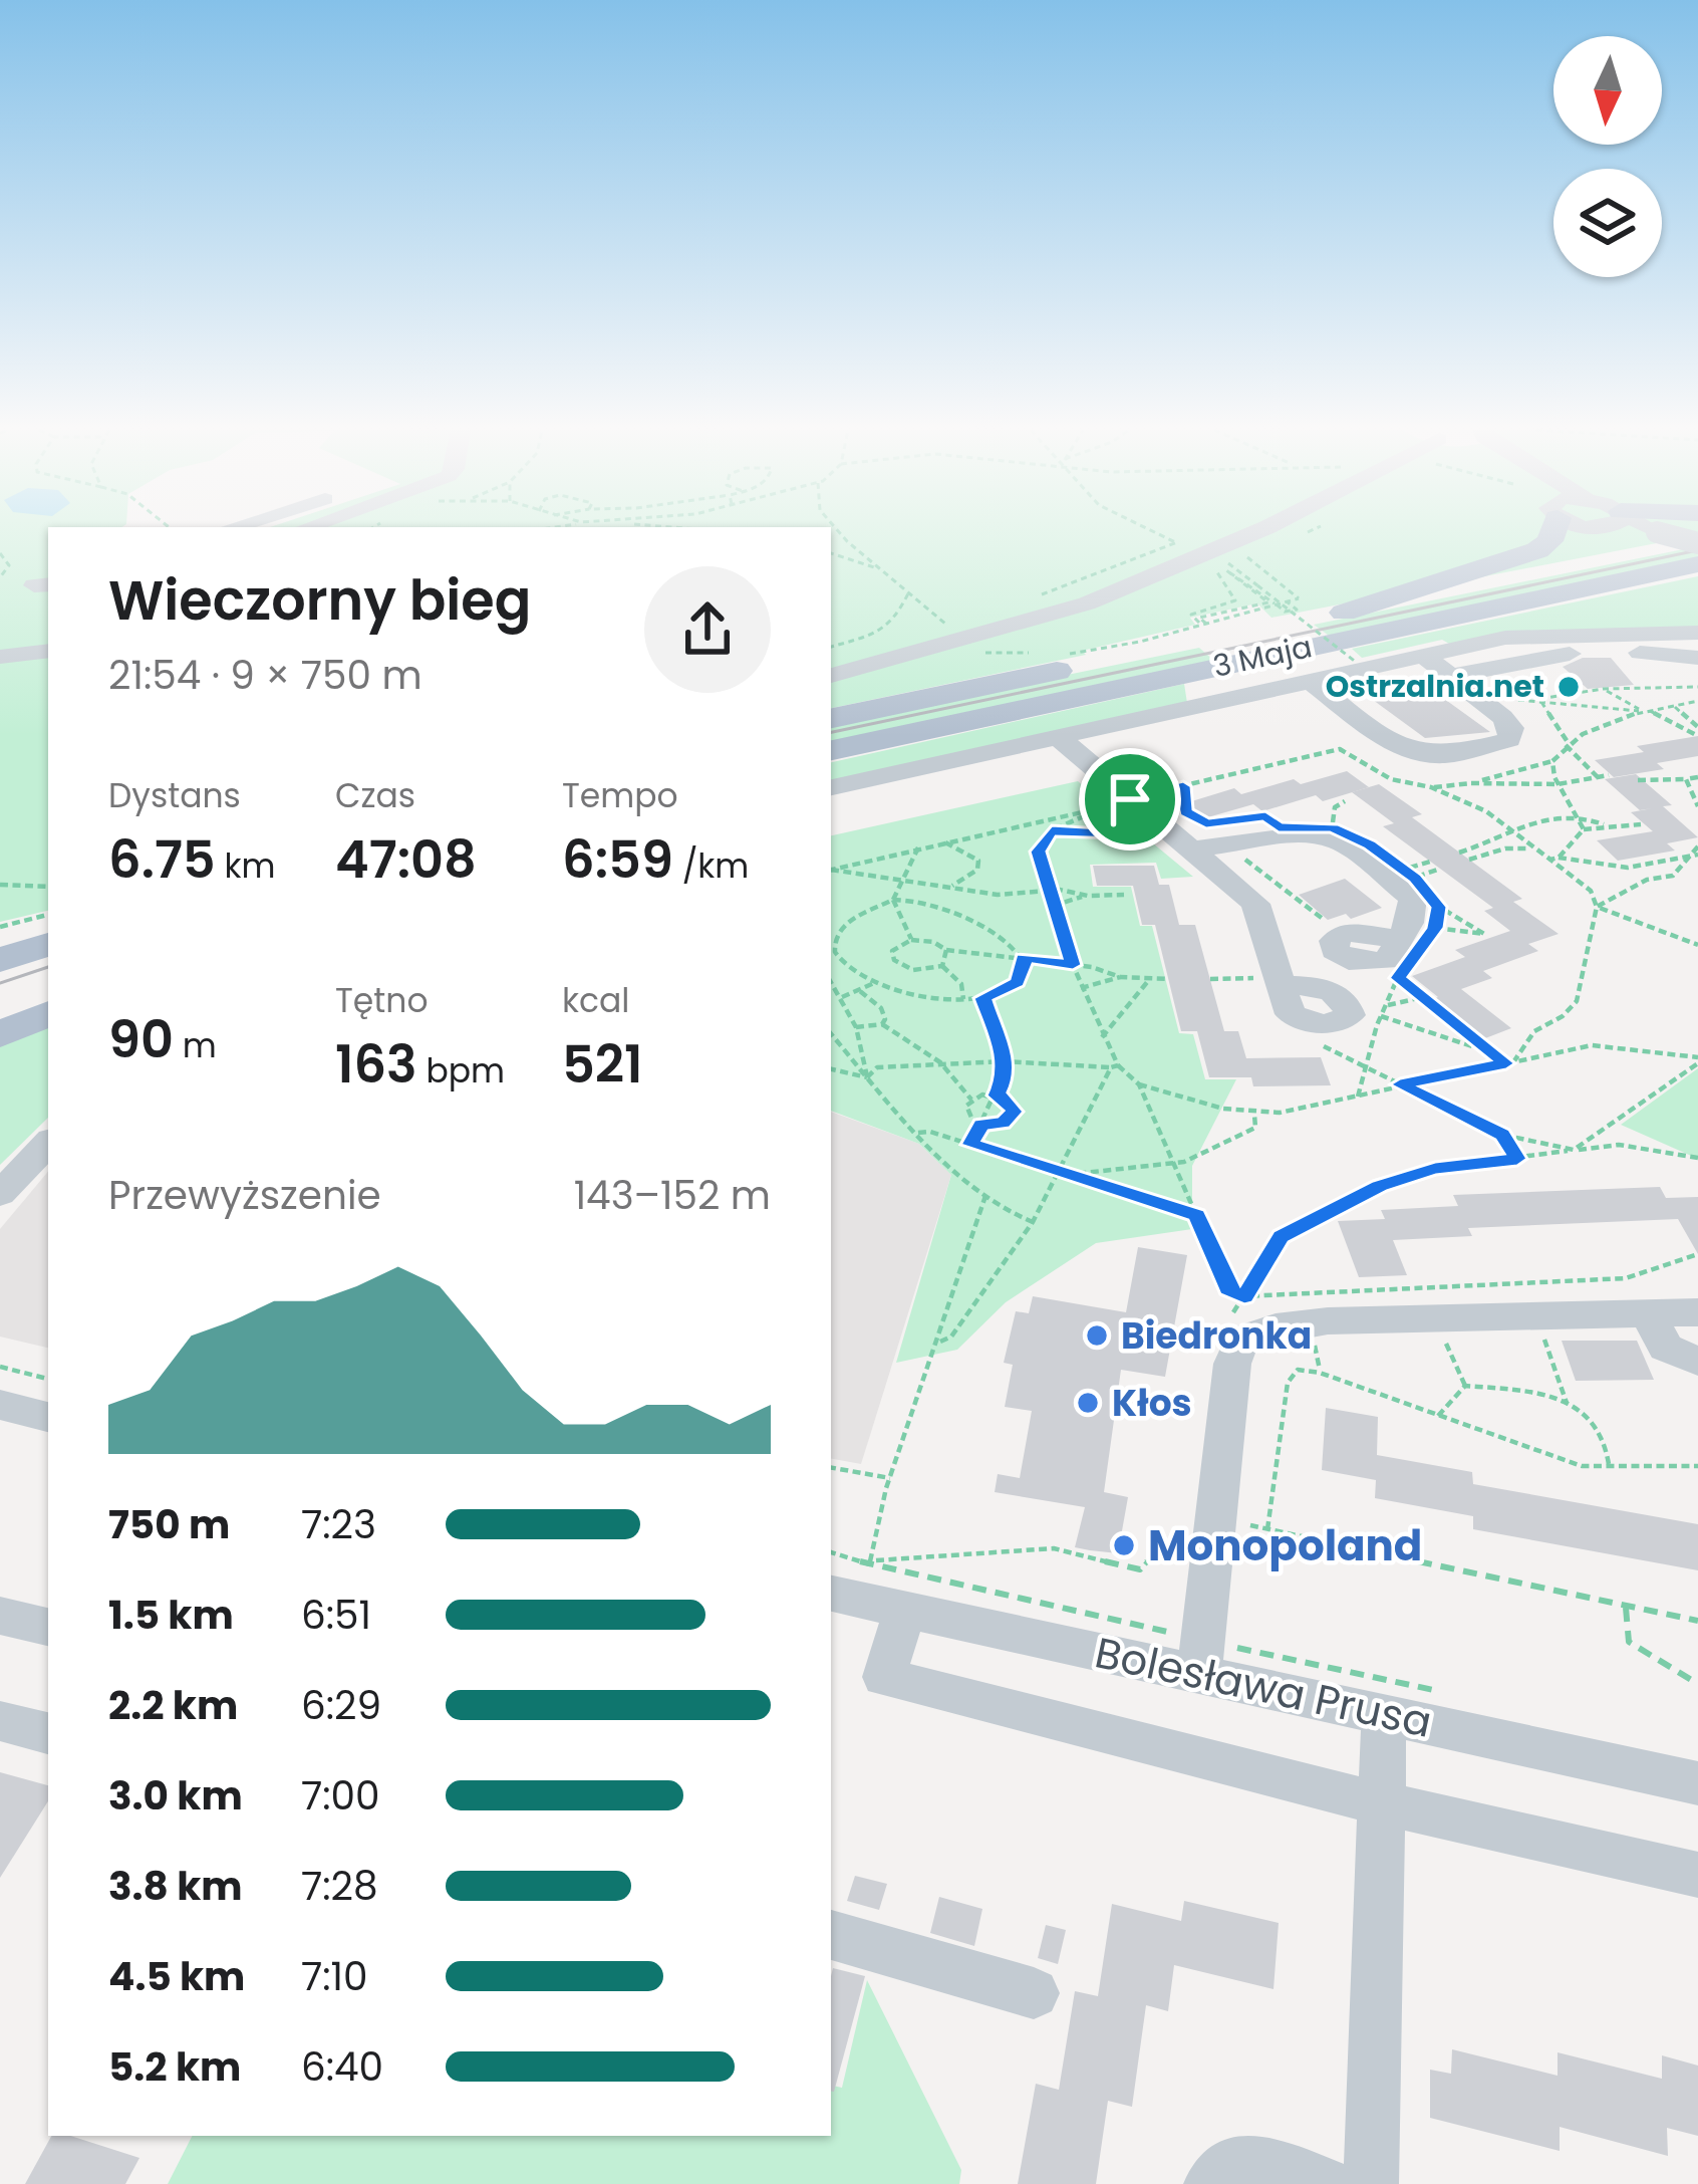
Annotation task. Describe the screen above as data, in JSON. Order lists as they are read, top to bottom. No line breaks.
{"streets":{"main road":["3 Maja"],"street":["Bolesława Prusa"]},"places":["Ostrzalnia.net","Biedronka","Kłos","Monopoland"],"north":"bottom","page":{"heading":["Wieczorny bieg","21:54 · 9 × 750 m"],"stats":[["Dystans","6.75 km"],["Czas","47:08"],["Tempo","6:59 /km"],["90 m"],["Tętno","163 bpm"],["kcal","521"]],"chart":["Przewyższenie","143–152 m"],"list":[{"name":"750 m","note":"7:23"},{"name":"1.5 km","note":"6:51"},{"name":"2.2 km","note":"6:29"},{"name":"3.0 km","note":"7:00"},{"name":"3.8 km","note":"7:28"},{"name":"4.5 km","note":"7:10"},{"name":"5.2 km","note":"6:40"}]}}
